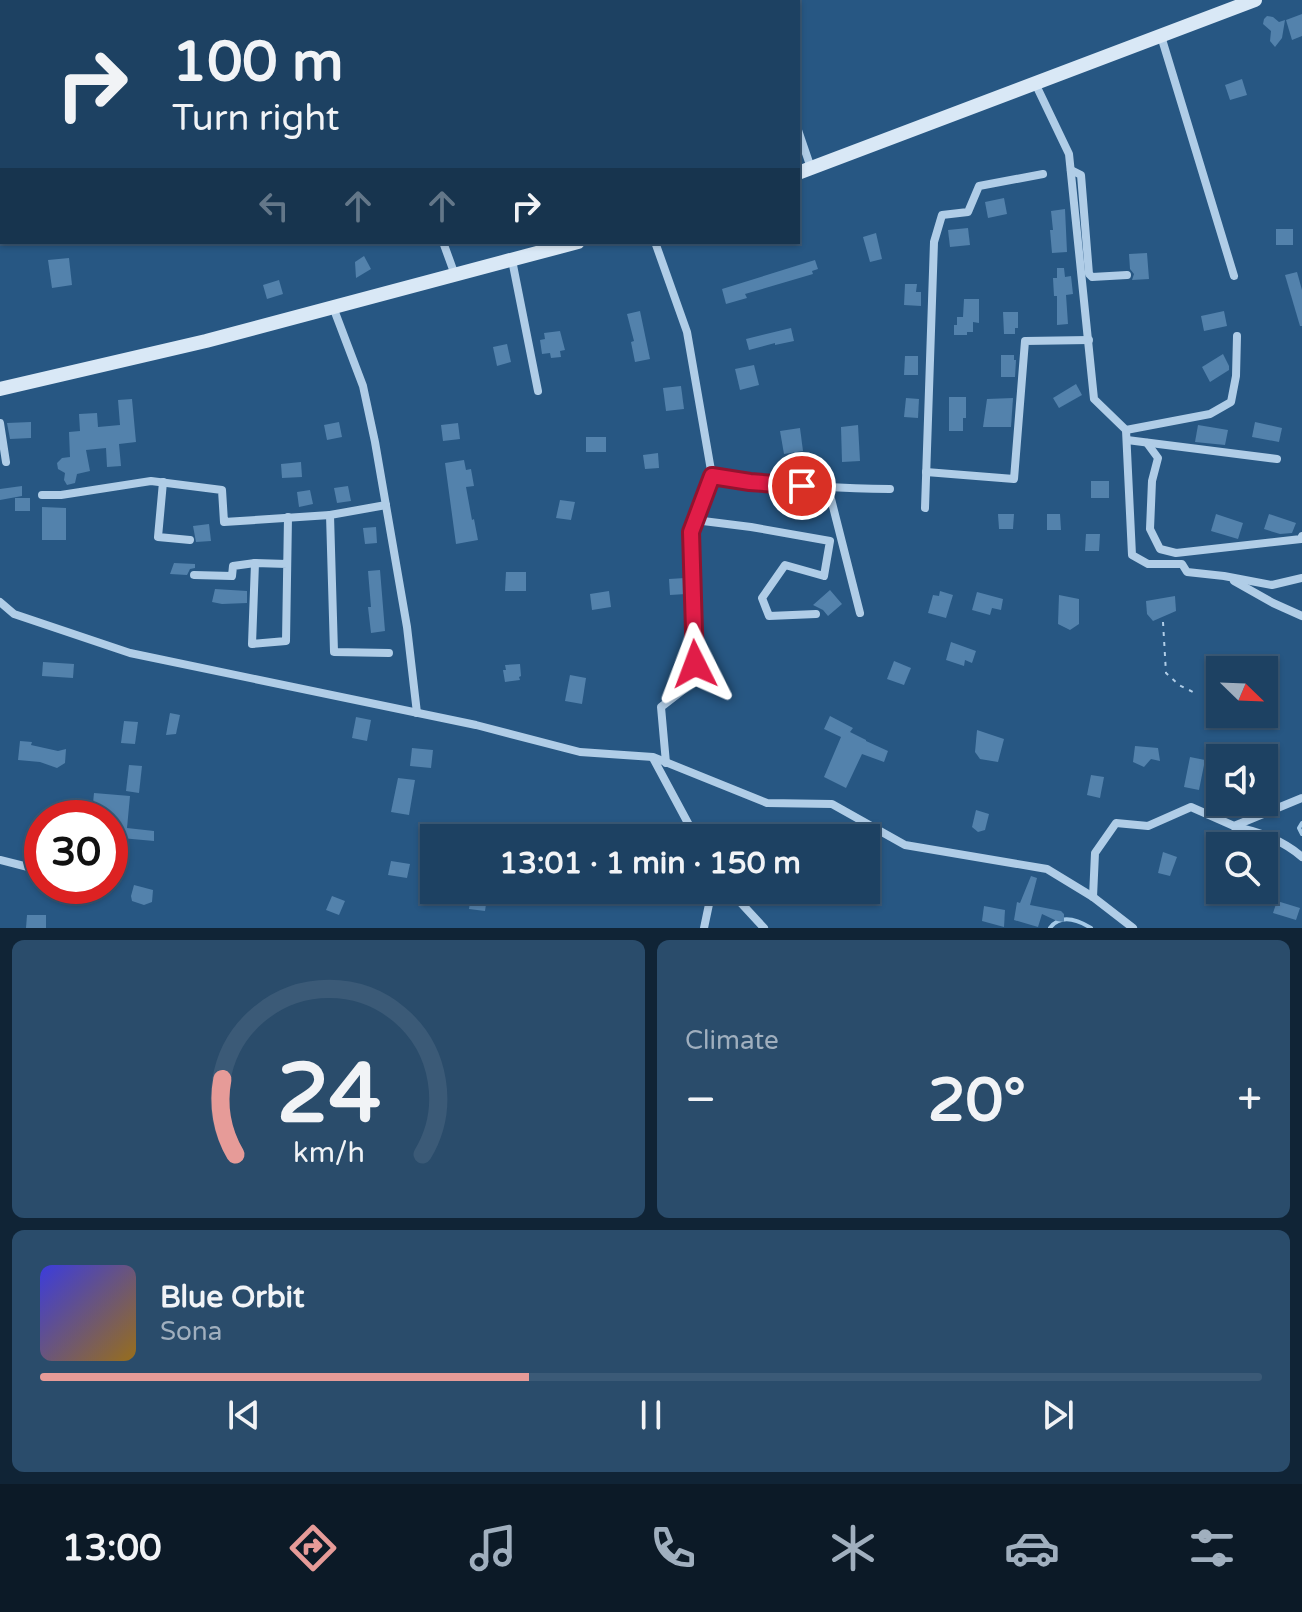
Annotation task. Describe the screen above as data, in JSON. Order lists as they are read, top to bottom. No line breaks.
{"north":"bottom right","page":{"turn":["100 m","Turn right"],"limit":"30","trip":"13:01 · 1 min · 150 m","tile":"Climate","heat":["−","20°","+"],"song":["Blue Orbit","Sona"],"tabs":"13:00","gauge":["24","km/h"]}}
